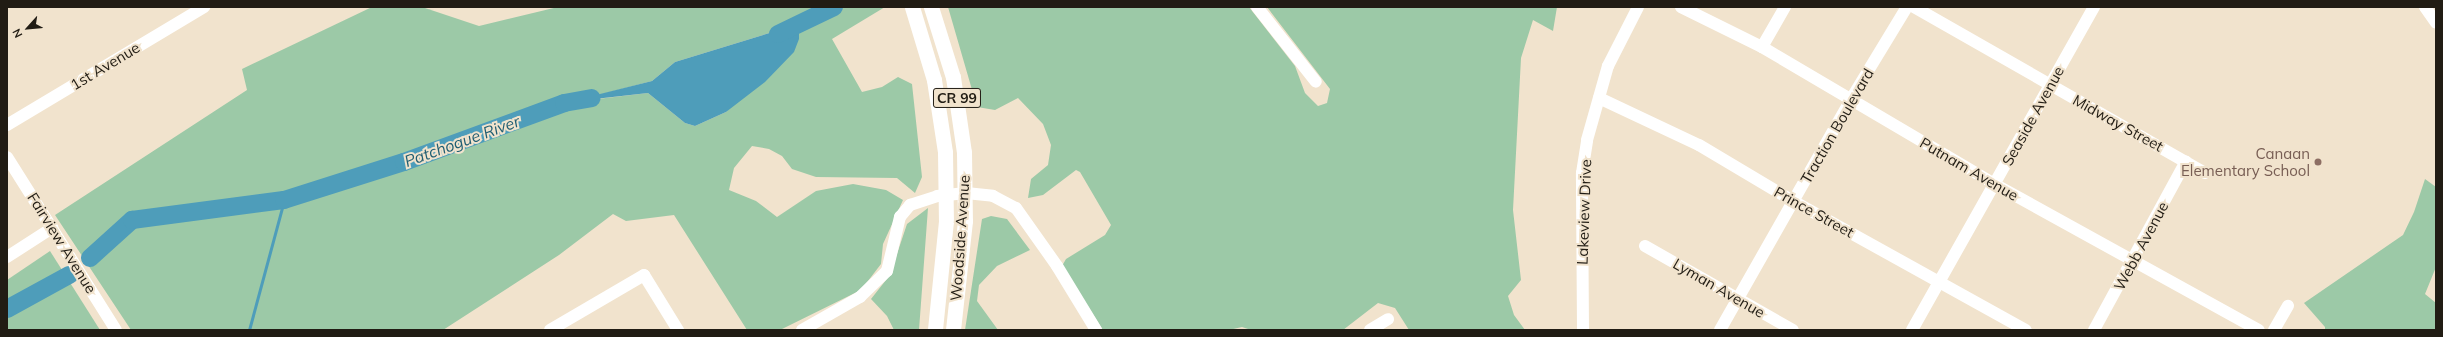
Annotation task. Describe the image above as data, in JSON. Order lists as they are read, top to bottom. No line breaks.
{"streets":{"main road":["CR 99","Woodside Avenue"],"street":["1st Avenue","Seaside Avenue","Midway Street","Traction Boulevard","Putnam Avenue","Lakeview Drive","Prince Street","Fairview Avenue","Webb Avenue","Lyman Avenue"]},"crossings":[["Seaside Avenue","Midway Street"],["Seaside Avenue","Putnam Avenue"],["Seaside Avenue","Prince Street"],["Midway Street","Webb Avenue"],["Traction Boulevard","Putnam Avenue"],["Traction Boulevard","Prince Street"],["Traction Boulevard","Lyman Avenue"],["Putnam Avenue","Webb Avenue"],["Lakeview Drive","Prince Street"]],"water":["Patchogue River"],"places":["Canaan Elementary School"],"north":"bottom left"}
